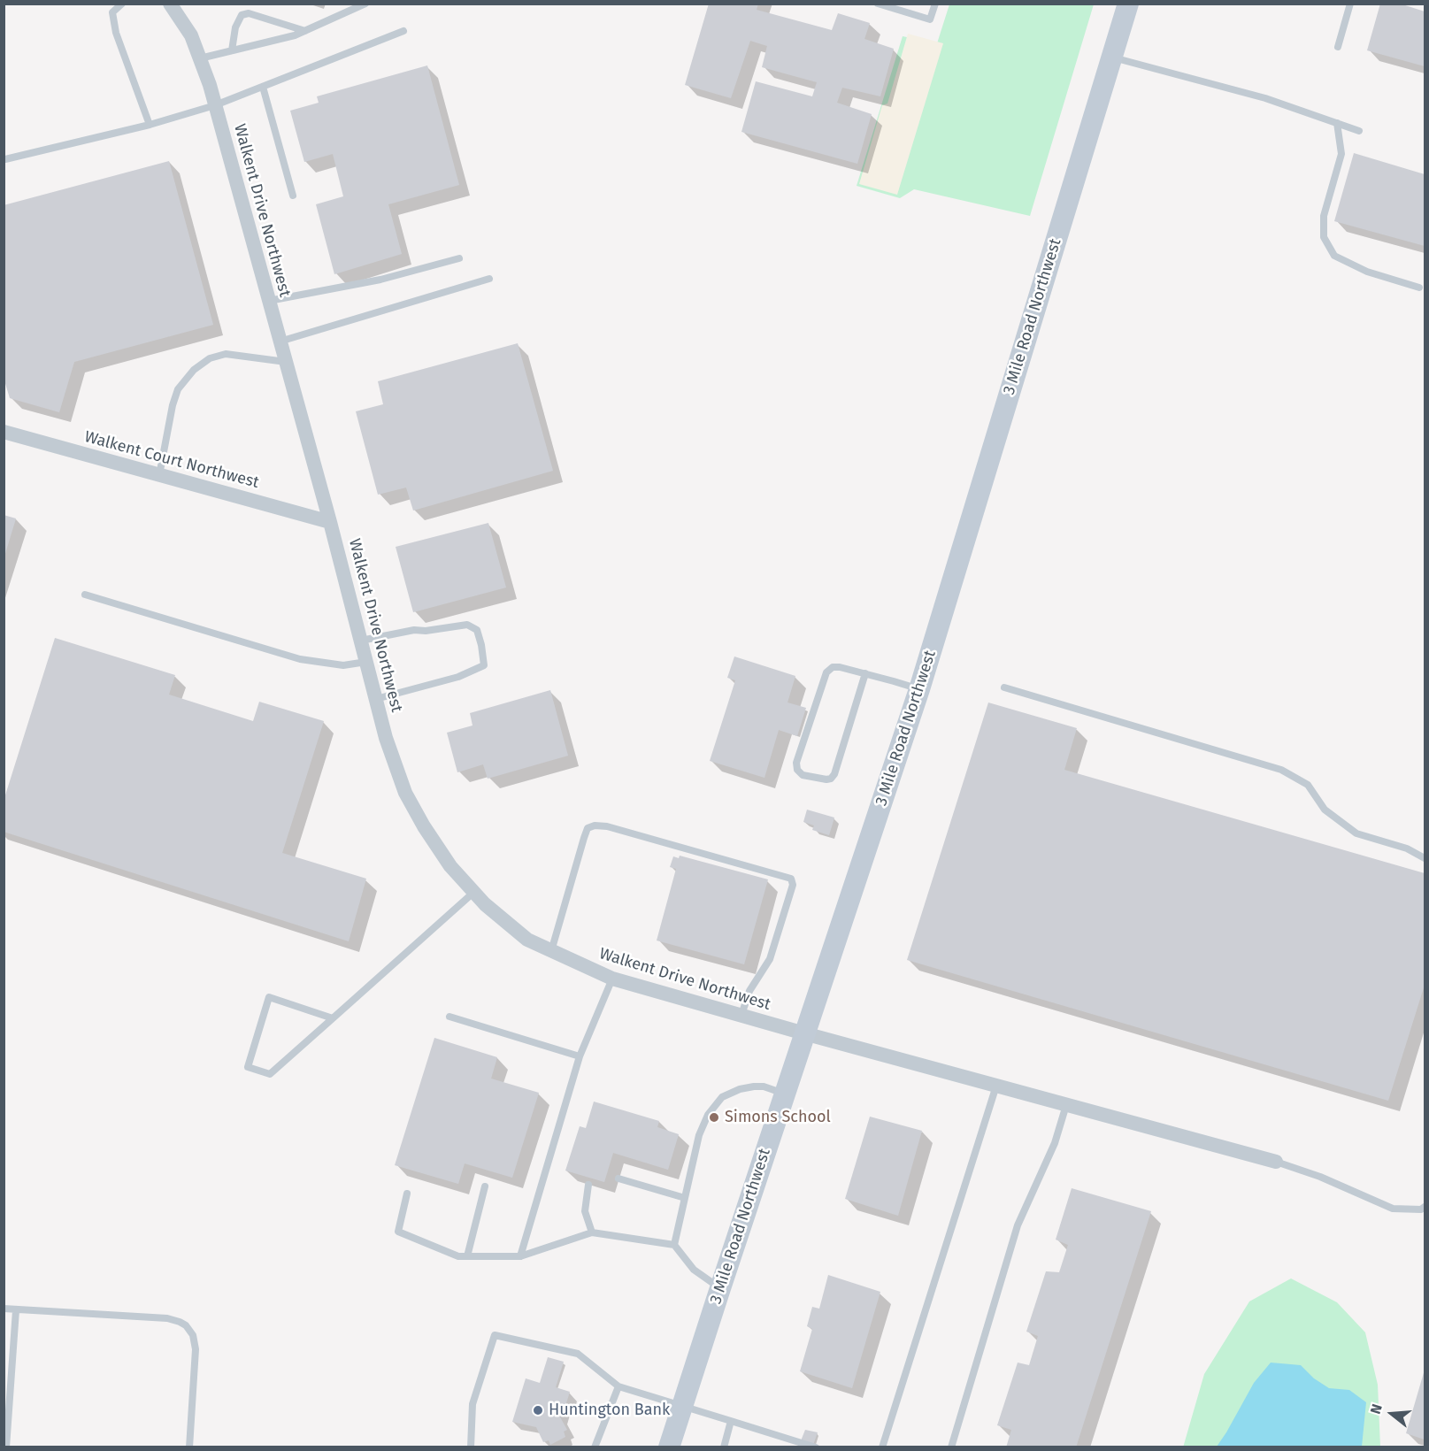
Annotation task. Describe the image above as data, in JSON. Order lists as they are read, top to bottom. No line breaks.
{"streets":{"main road":["3 Mile Road Northwest"],"street":["Walkent Drive Northwest","Walkent Court Northwest"]},"crossings":[["Walkent Drive Northwest","3 Mile Road Northwest"],["Walkent Drive Northwest","Walkent Court Northwest"]],"places":["Simons School","Huntington Bank"],"north":"left"}
